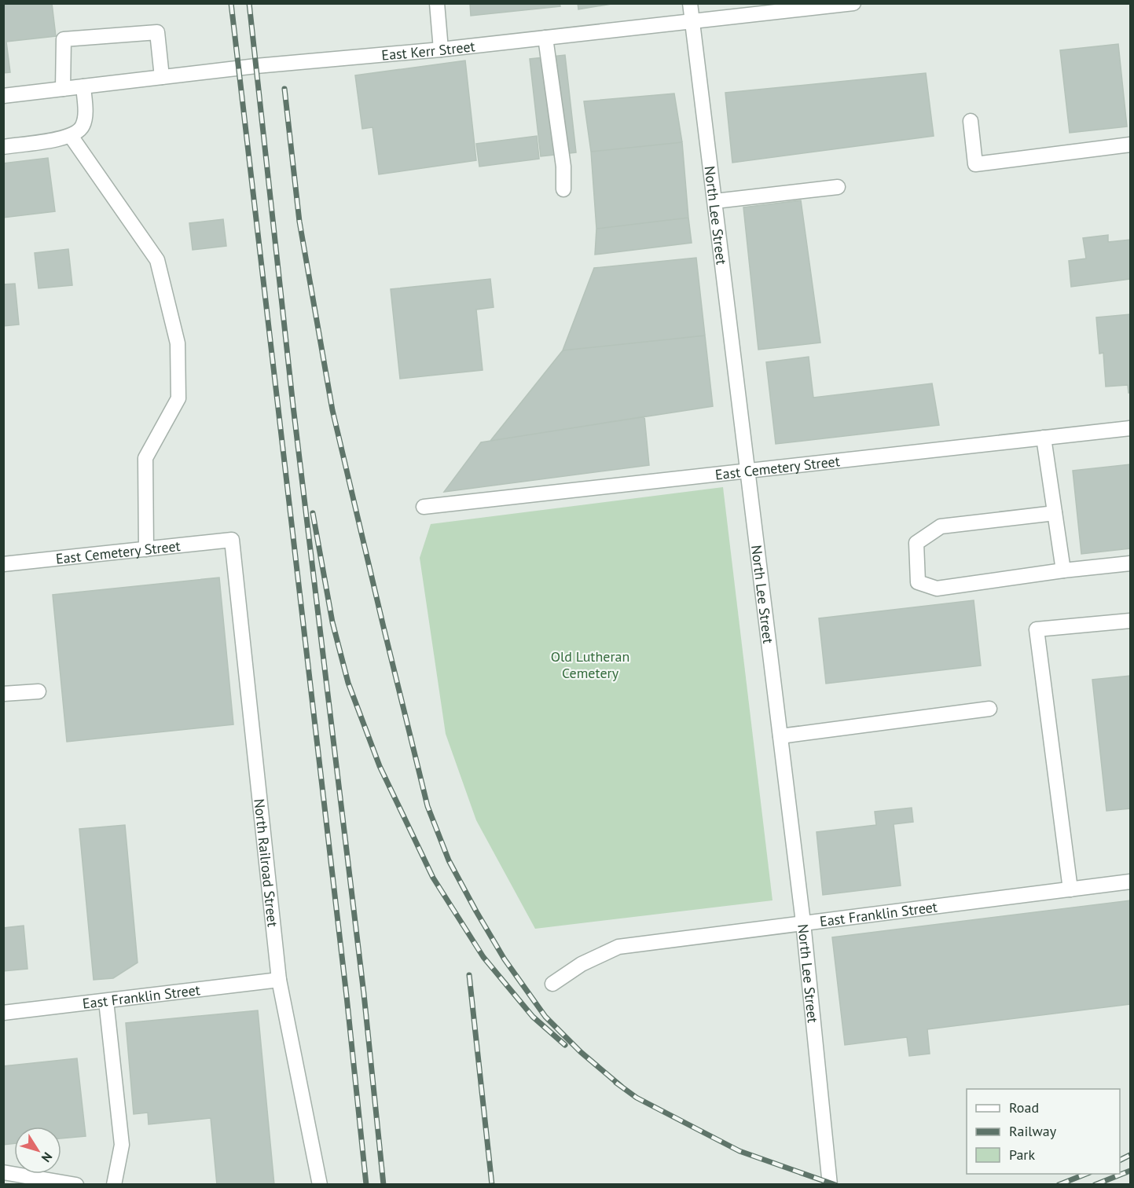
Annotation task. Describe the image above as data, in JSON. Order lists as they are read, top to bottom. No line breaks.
{"streets":{"street":["East Kerr Street","North Lee Street","East Cemetery Street","North Railroad Street","East Franklin Street"]},"crossings":[["East Kerr Street","North Lee Street"],["North Lee Street","East Cemetery Street"],["North Lee Street","East Franklin Street"],["East Cemetery Street","North Railroad Street"],["North Railroad Street","East Franklin Street"]],"parks":["Old Lutheran Cemetery"],"legend":["Road","Railway","Park"],"north":"bottom right"}
